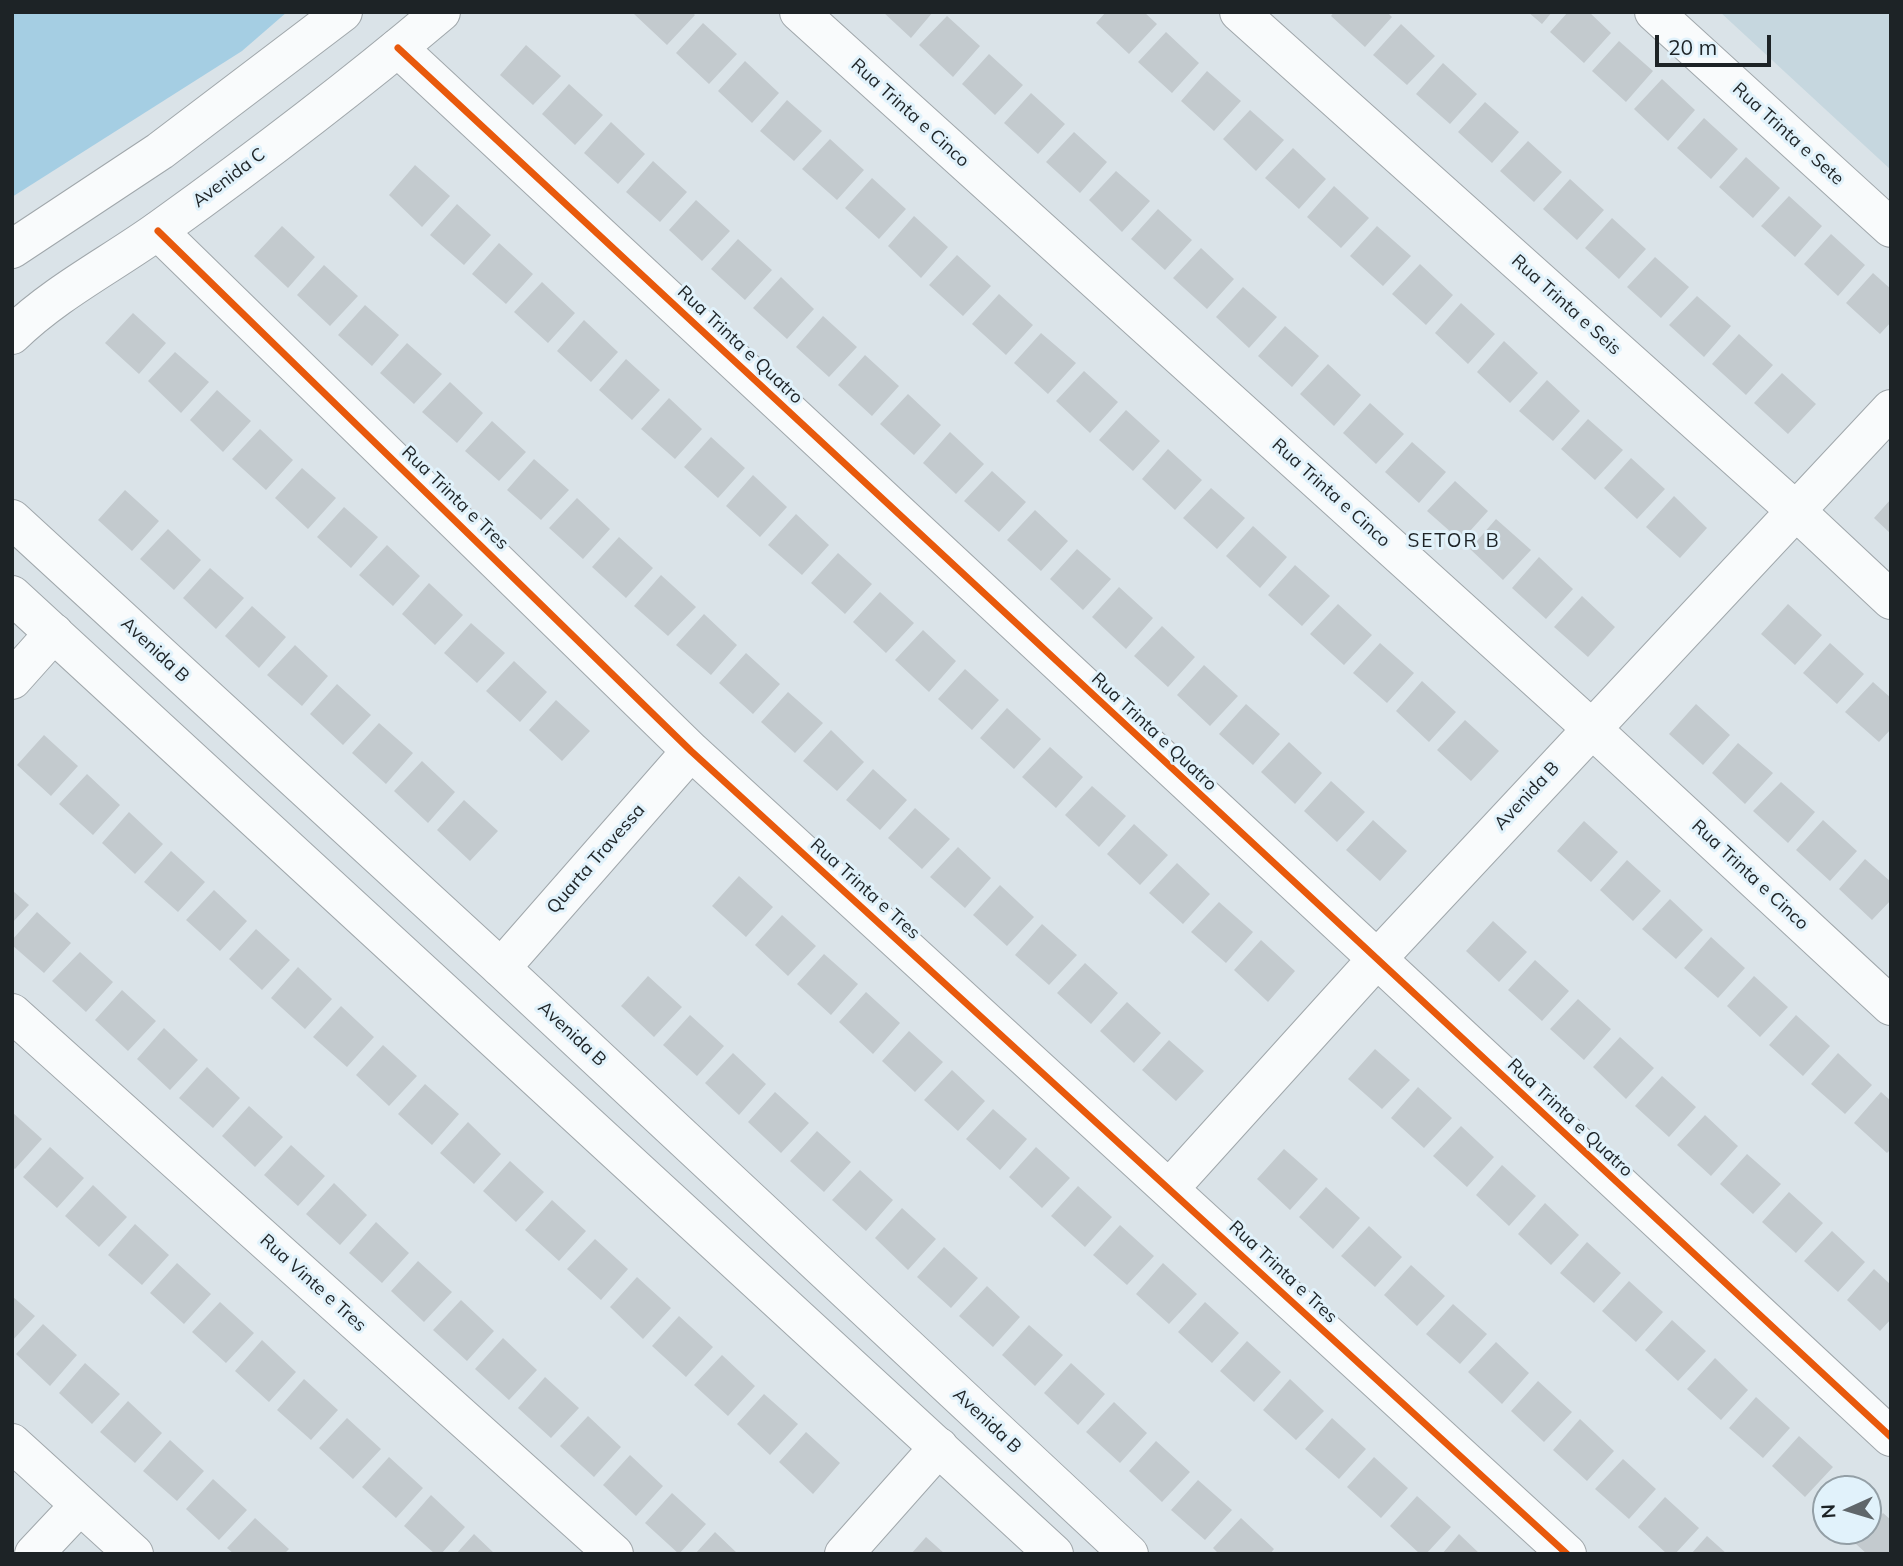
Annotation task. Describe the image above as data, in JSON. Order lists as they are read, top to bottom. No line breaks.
{"streets":{"street":["Rua Trinta e Cinco","Rua Trinta e Sete","Avenida C","Rua Trinta e Seis","Rua Trinta e Quatro","Rua Trinta e Tres","Avenida B","Quarta Travessa","Rua Vinte e Tres"]},"crossings":[["Rua Trinta e Cinco","Avenida B"],["Avenida C","Rua Trinta e Quatro"],["Avenida C","Rua Trinta e Tres"],["Rua Trinta e Seis","Avenida B"],["Rua Trinta e Quatro","Avenida B"],["Rua Trinta e Tres","Avenida B"],["Rua Trinta e Tres","Quarta Travessa"],["Avenida B","Quarta Travessa"]],"districts":["SETOR B"],"scale_bar":"20 m","north":"left"}
